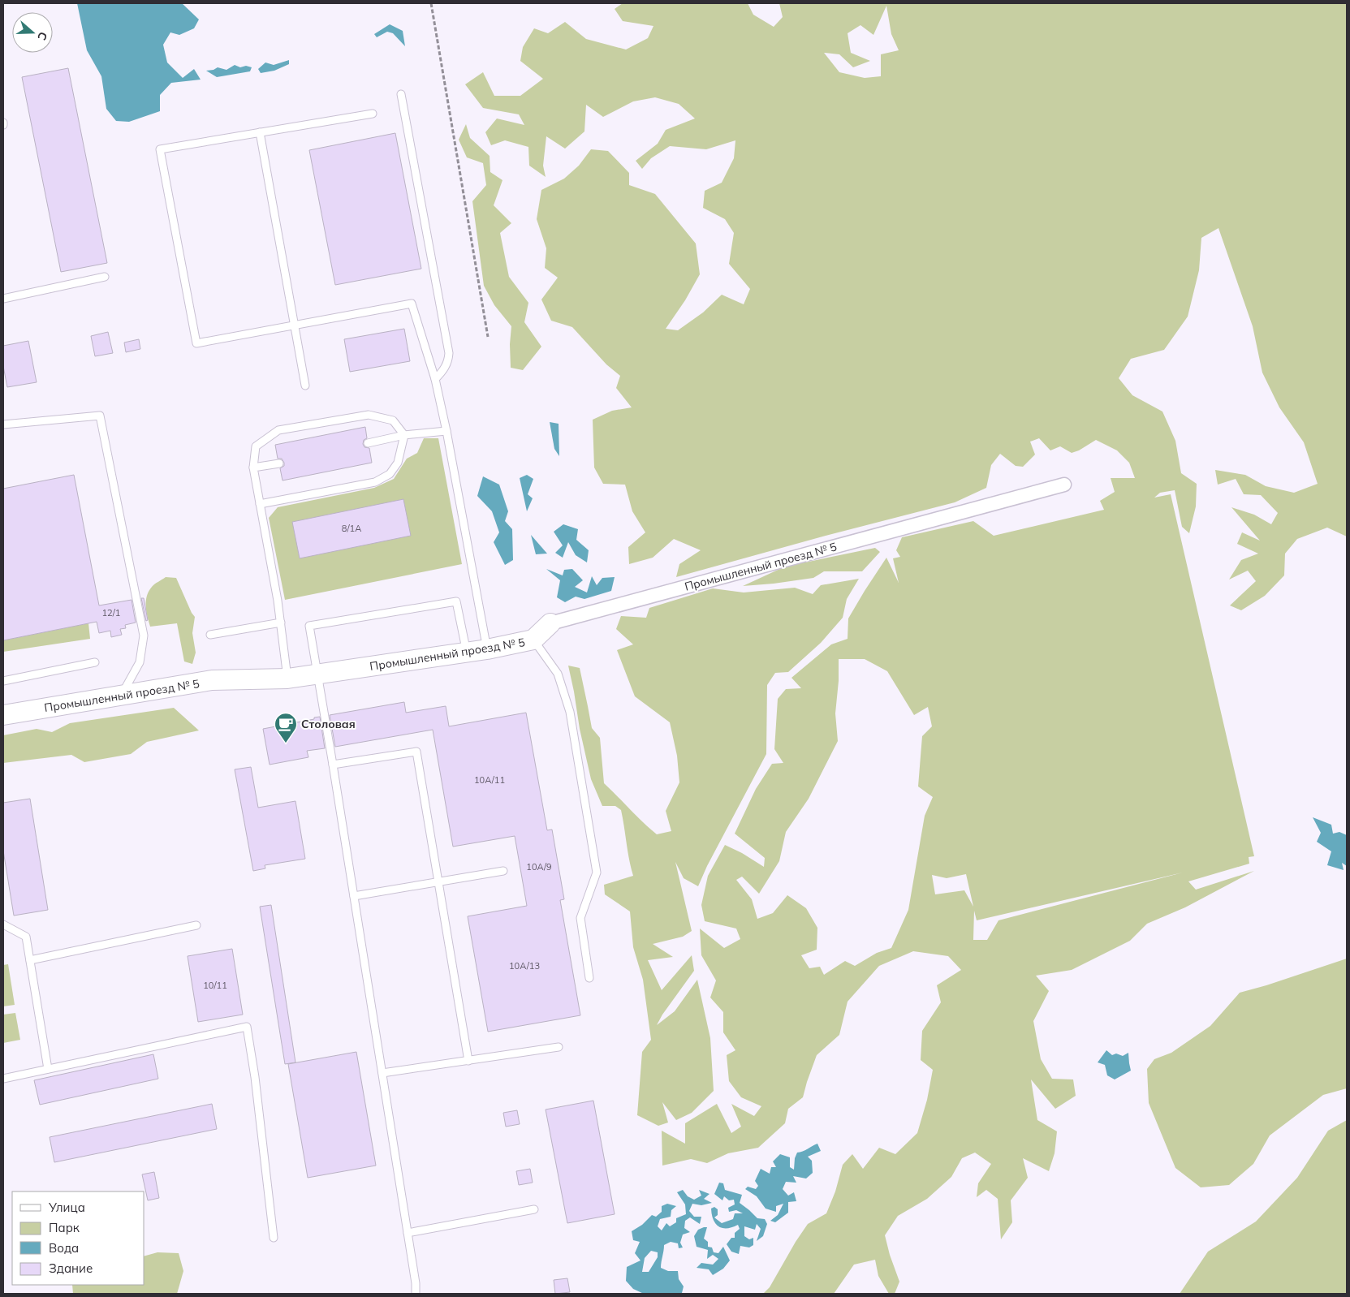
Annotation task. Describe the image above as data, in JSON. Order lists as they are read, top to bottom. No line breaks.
{"streets":{"street":["Промышленный проезд № 5"]},"places":{"cafe":["Столовая"]},"house_numbers":["8/1А","12/1","10А/11","10А/9","10А/13","10/11"],"legend":["Улица","Парк","Вода","Здание"],"north":"right"}
